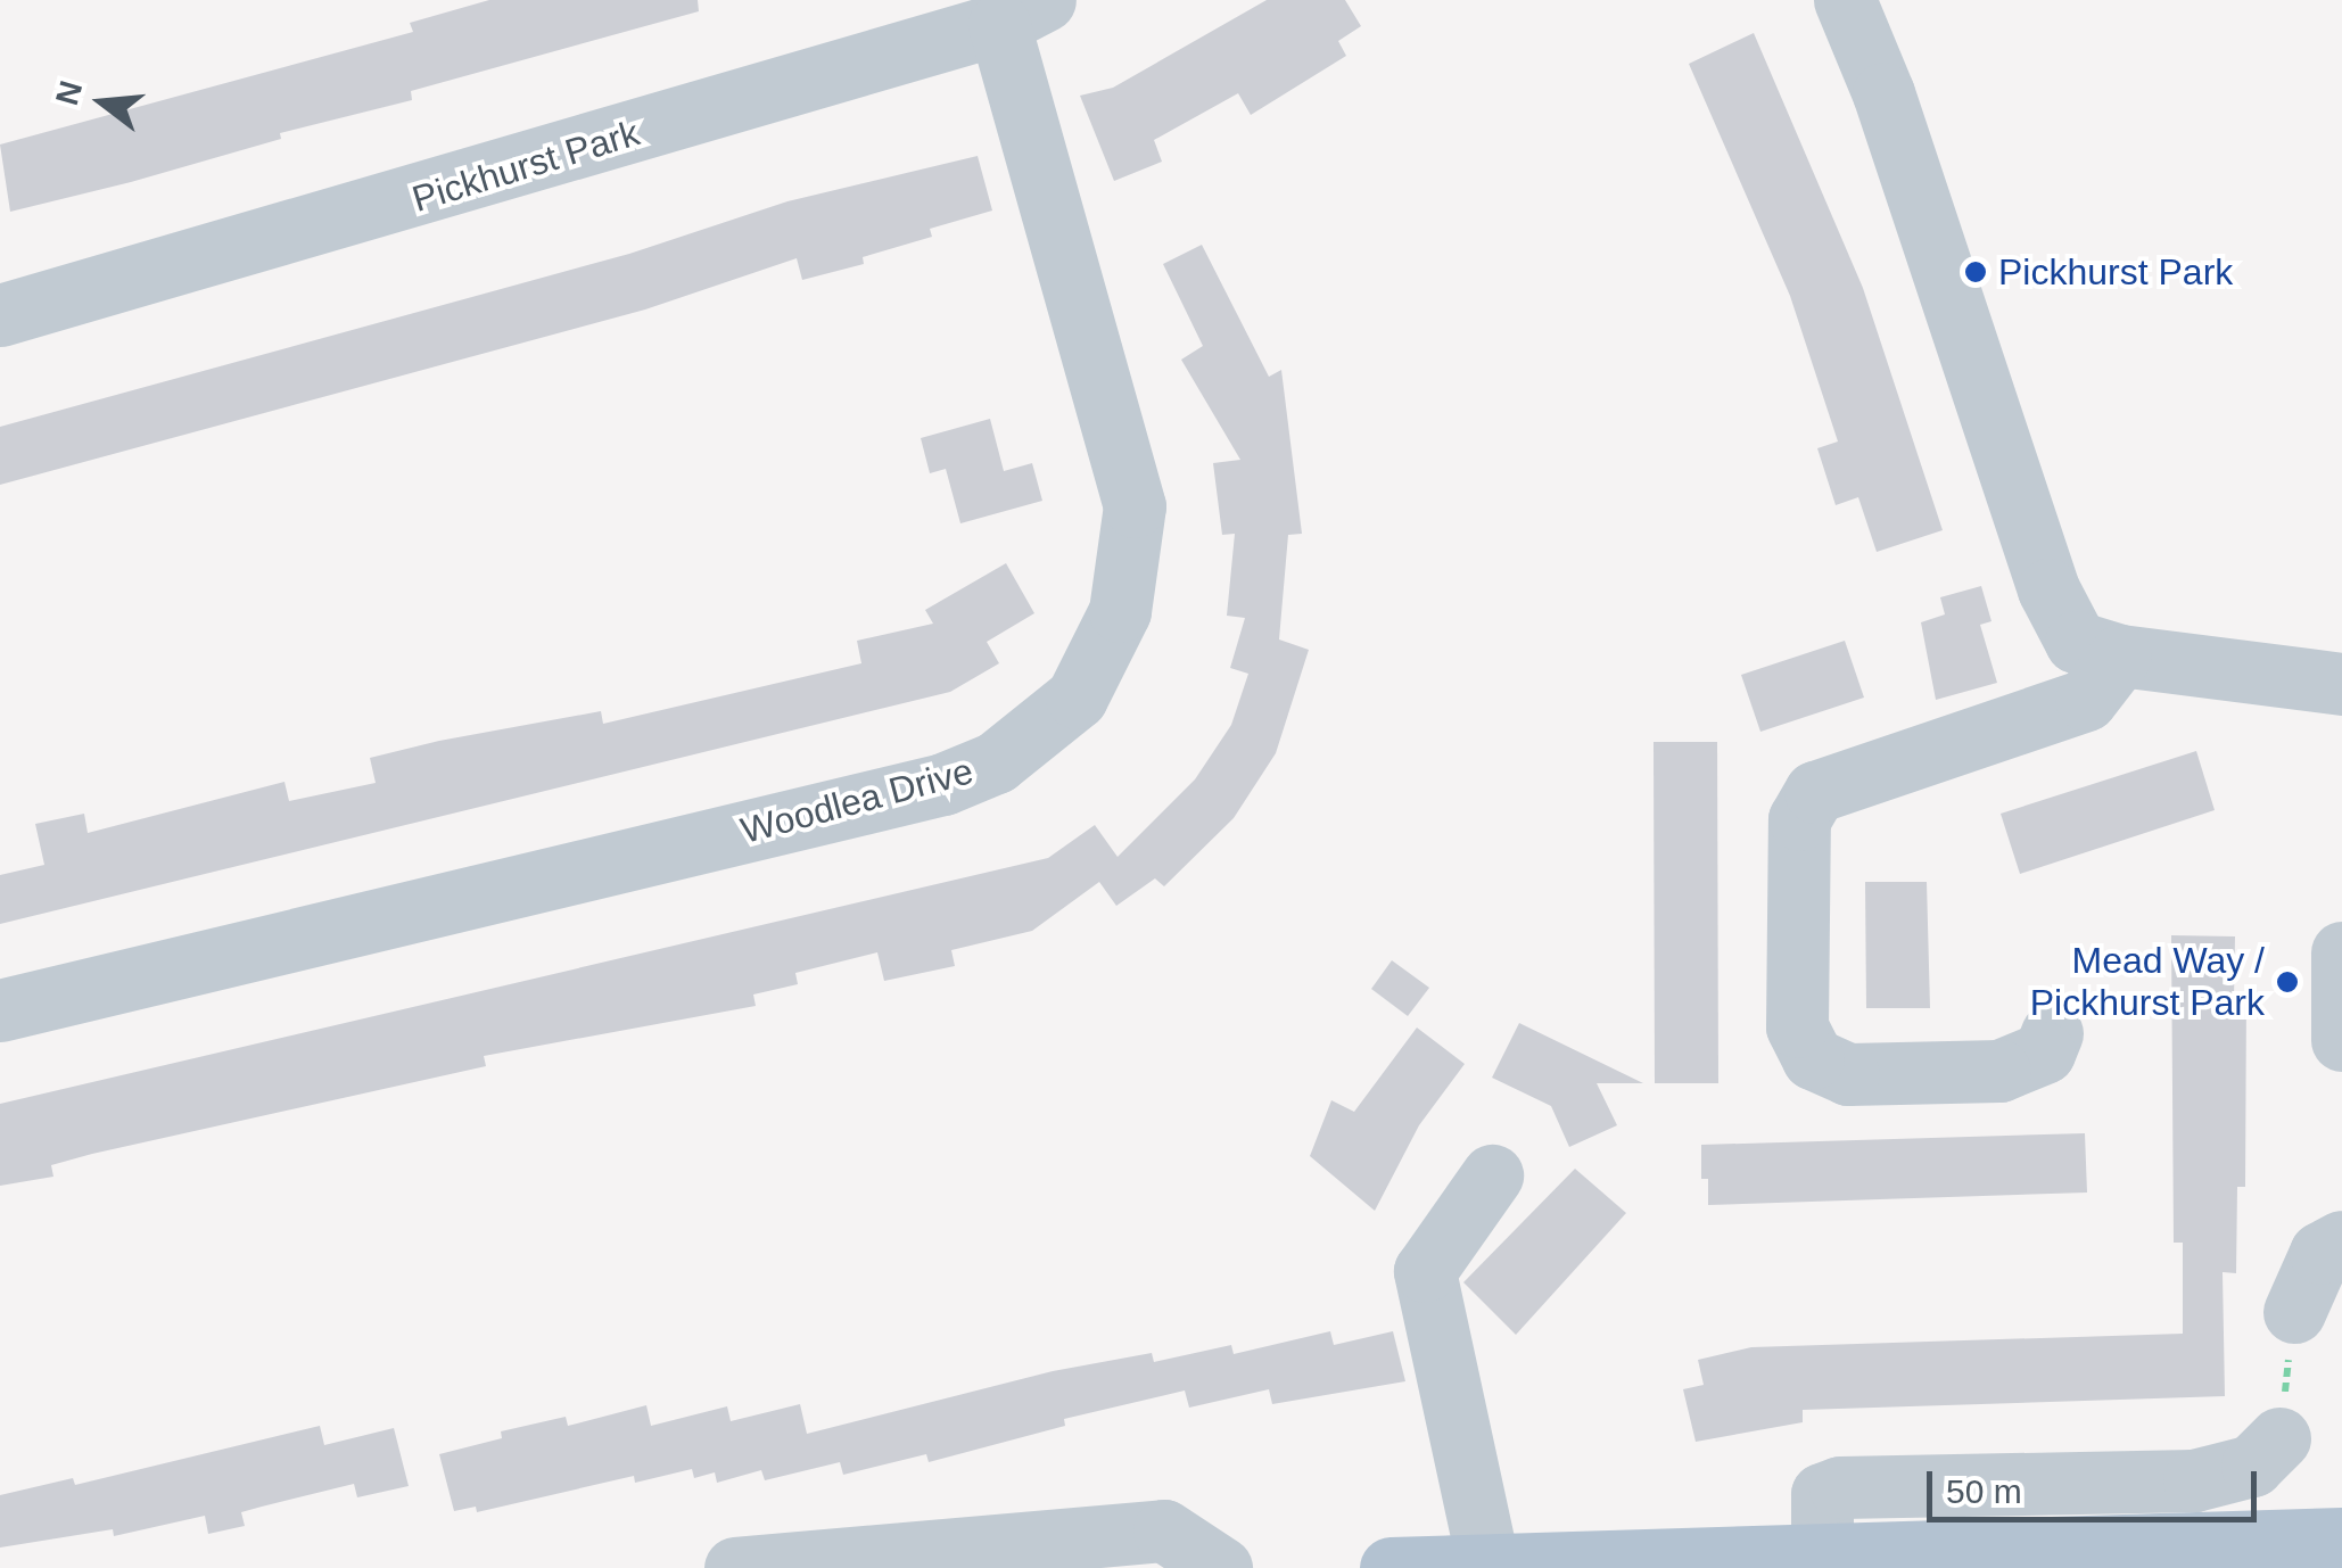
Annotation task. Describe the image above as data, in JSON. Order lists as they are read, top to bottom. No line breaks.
{"streets":{"street":["Pickhurst Park","Woodlea Drive"]},"crossings":[["Pickhurst Park","Woodlea Drive"]],"places":["Pickhurst Park","Mead Way / Pickhurst Park"],"scale_bar":"50 m","north":"left"}
